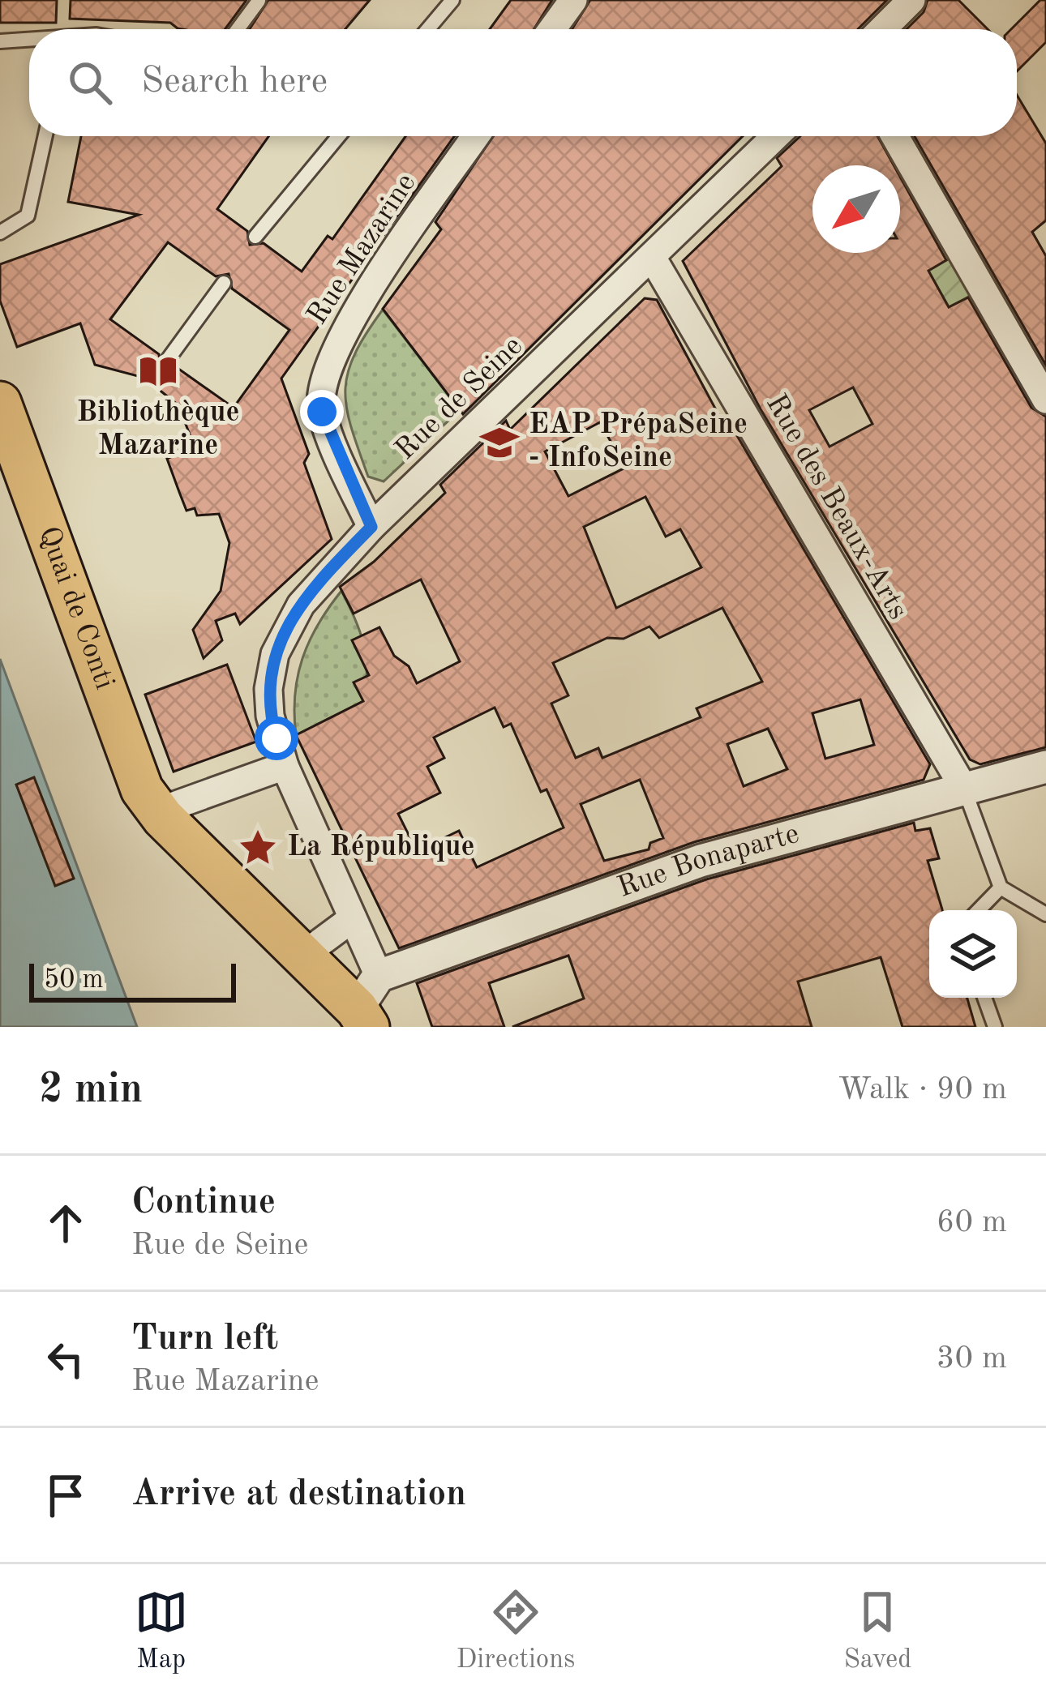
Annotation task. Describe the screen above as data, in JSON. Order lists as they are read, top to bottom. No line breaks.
{"streets":{"main road":["Quai de Conti"],"street":["Rue Mazarine","Rue de Seine","Rue des Beaux-Arts","Rue Bonaparte"]},"crossings":[["Rue Mazarine","Rue de Seine"],["Rue de Seine","Rue des Beaux-Arts"],["Rue de Seine","Quai de Conti"],["Rue de Seine","Rue Bonaparte"],["Rue des Beaux-Arts","Rue Bonaparte"],["Quai de Conti","Rue Bonaparte"]],"places":{"library":["Bibliothèque Mazarine"],"school or university":["EAP PrépaSeine - InfoSeine"],"place":["La République"]},"scale_bar":"50 m","north":"bottom left","page":{"search":"Search here","scale":"50 m","heading":["2 min","Walk · 90 m"],"list":[["Continue","Rue de Seine","60 m"],["Turn left","Rue Mazarine","30 m"],"Arrive at destination"],"nav":["Map","Directions","Saved"]}}
